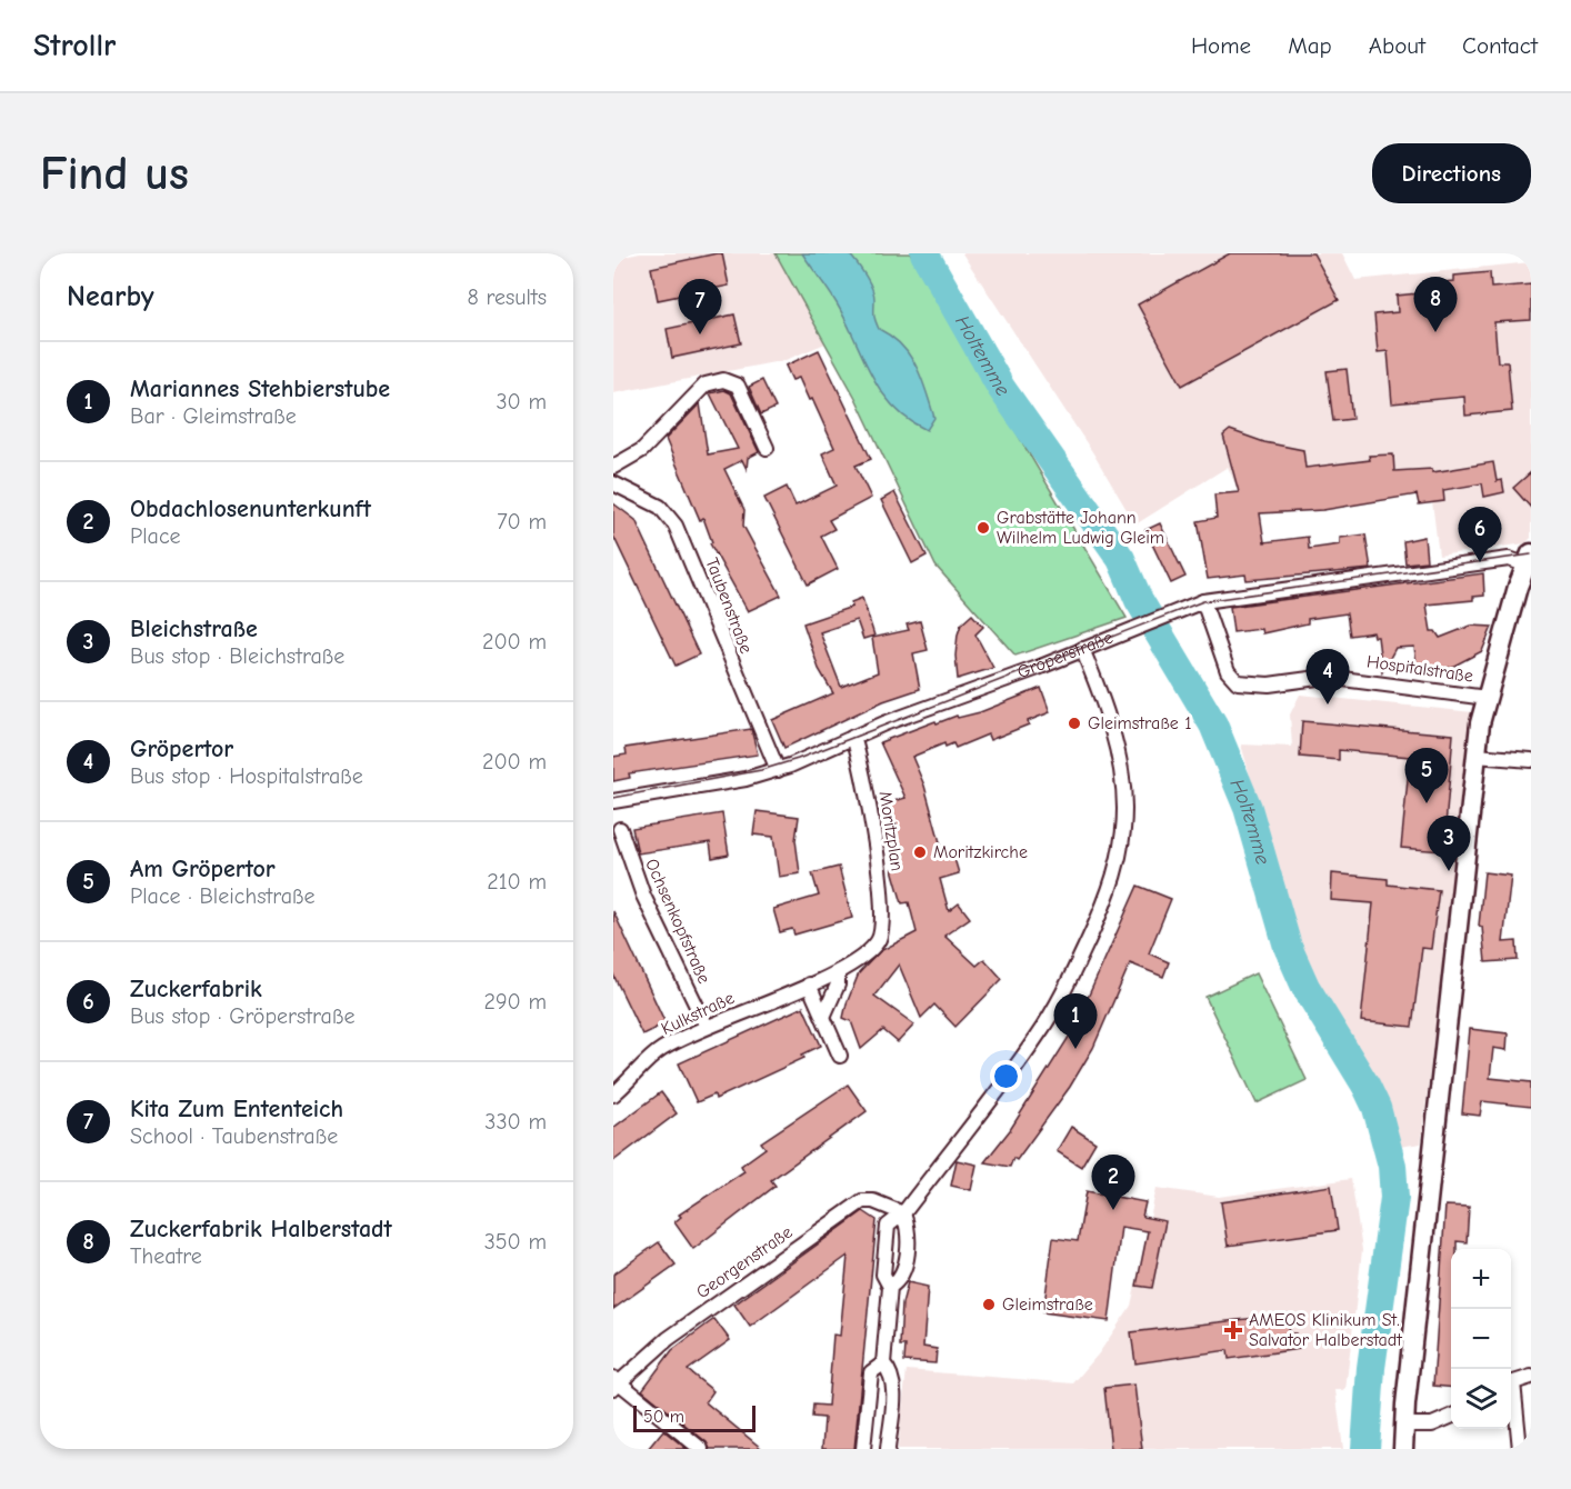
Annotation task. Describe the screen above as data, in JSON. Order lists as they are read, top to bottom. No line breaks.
{"streets":{"street":["Taubenstraße","Gröperstraße","Hospitalstraße","Moritzplan","Ochsenkopfstraße","Kulkstraße","Georgenstraße"]},"crossings":[["Taubenstraße","Gröperstraße"],["Gröperstraße","Hospitalstraße"],["Gröperstraße","Moritzplan"],["Moritzplan","Kulkstraße"],["Ochsenkopfstraße","Kulkstraße"]],"water":["Holtemme"],"places":{"other":["Grabstätte Johann Wilhelm Ludwig Gleim","Gleimstraße 1","Moritzkirche","Gleimstraße"],"health":["AMEOS Klinikum St. Salvator Halberstadt"]},"scale_bar":"50 m","page":{"header":"Strollr","nav":["Home","Map","About","Contact"],"buttons":"Directions","title":"Find us","heading":["Nearby","8 results"],"pins":["8","7","6","4","5","3","1","2"],"list":[{"mark":"1","name":"Mariannes Stehbierstube","note":"Bar · Gleimstraße","value":"30 m"},{"mark":"2","name":"Obdachlosenunterkunft","note":"Place","value":"70 m"},{"mark":"3","name":"Bleichstraße","note":"Bus stop · Bleichstraße","value":"200 m"},{"mark":"4","name":"Gröpertor","note":"Bus stop · Hospitalstraße","value":"200 m"},{"mark":"5","name":"Am Gröpertor","note":"Place · Bleichstraße","value":"210 m"},{"mark":"6","name":"Zuckerfabrik","note":"Bus stop · Gröperstraße","value":"290 m"},{"mark":"7","name":"Kita Zum Ententeich","note":"School · Taubenstraße","value":"330 m"},{"mark":"8","name":"Zuckerfabrik Halberstadt","note":"Theatre","value":"350 m"}],"map_buttons":["+","−"],"scale":"50 m"}}
